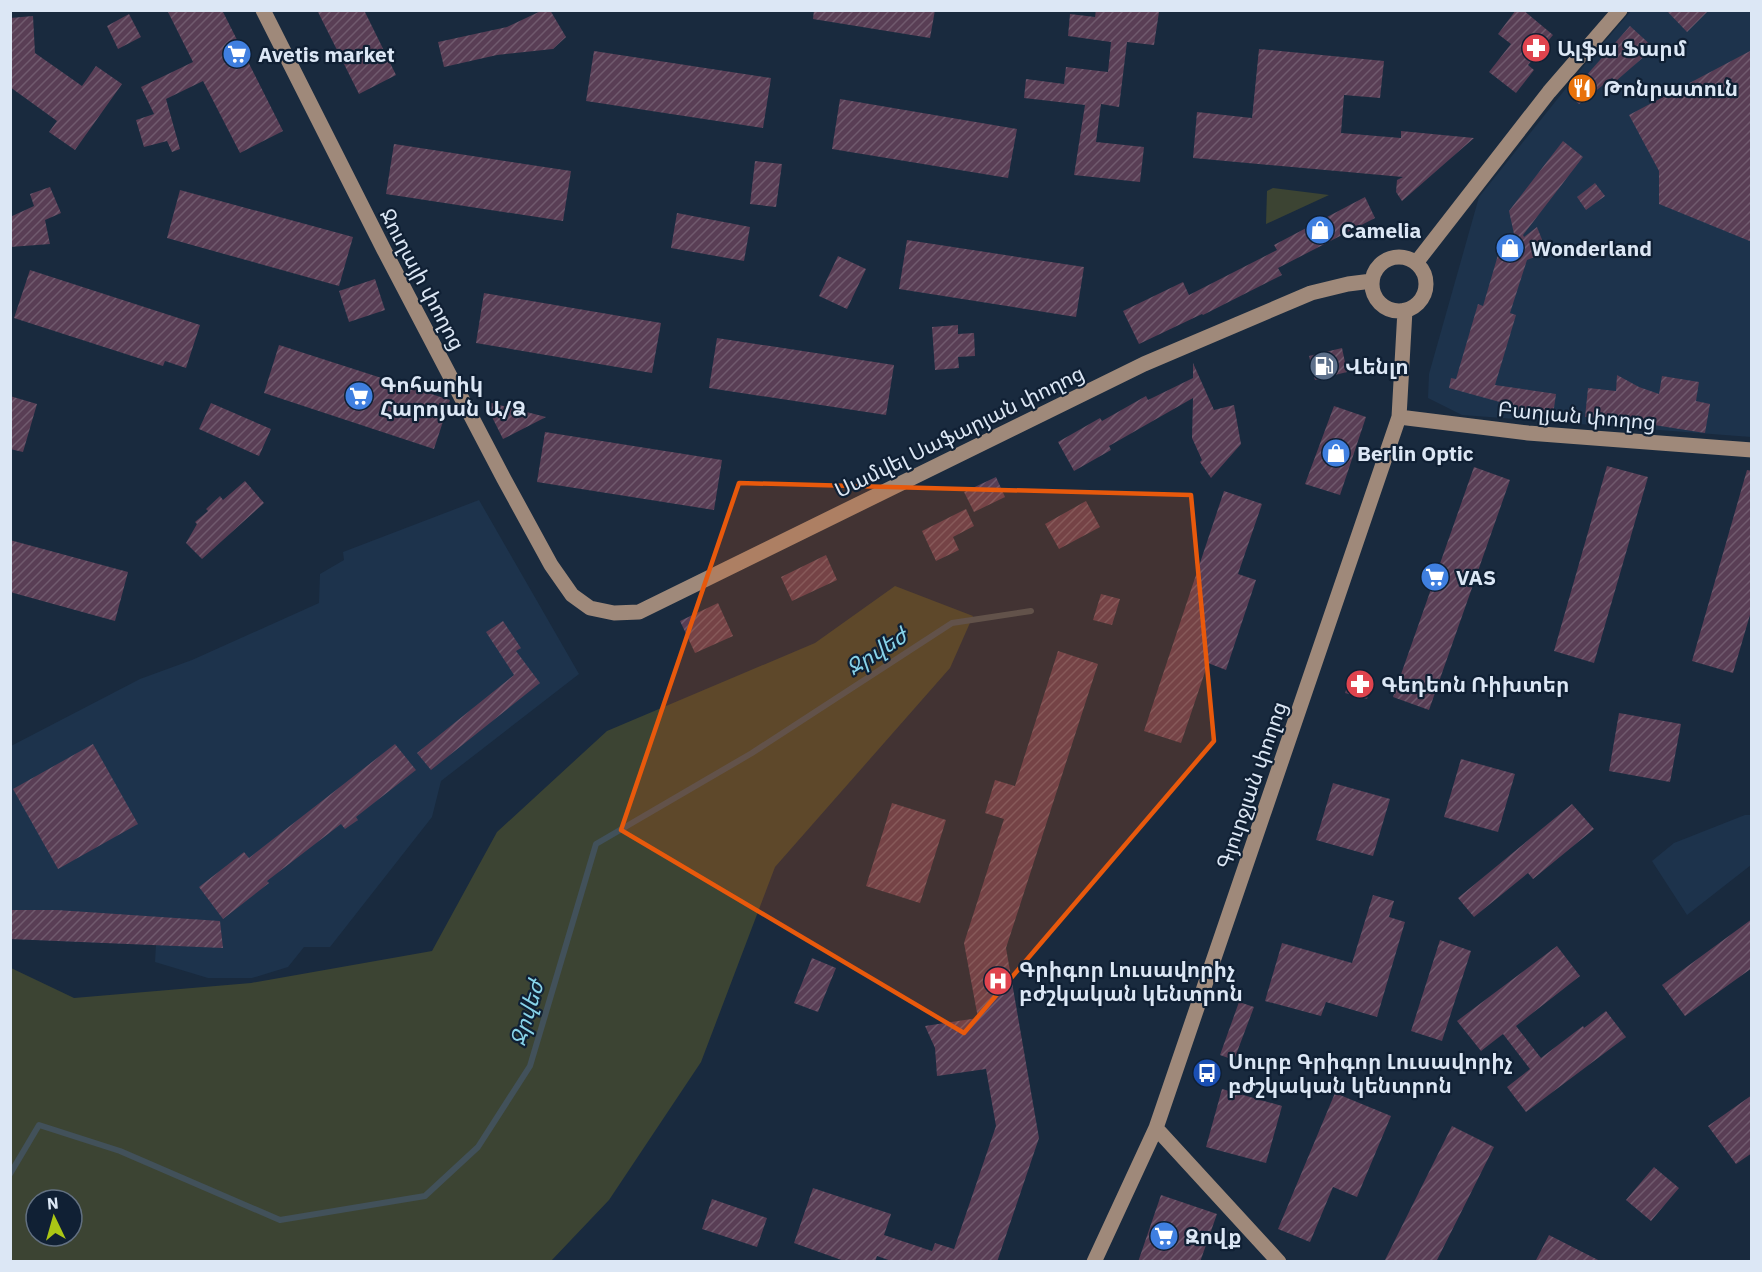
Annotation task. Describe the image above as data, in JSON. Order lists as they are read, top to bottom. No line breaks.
{"streets":{"street":["Ջուղայի փողոց","Բաղյան փողոց","Սամվել Սաֆարյան փողոց","Գյուրջյան փողոց"]},"crossings":[["Ջուղայի փողոց","Սամվել Սաֆարյան փողոց"],["Բաղյան փողոց","Գյուրջյան փողոց"],["Սամվել Սաֆարյան փողոց","Գյուրջյան փողոց"]],"water":["Ջրվեժ"],"places":{"pharmacy":["Ալֆա Ֆարմ","Գեդեոն Ռիխտեր"],"supermarket":["Avetis market","Գոհարիկ Հարոյան Ա/Ձ","VAS","Զովք"],"restaurant":["Թոնրատուն"],"shop":["Camelia","Wonderland","Berlin Optic"],"fuel station":["Վենլո"],"hospital":["Գրիգոր Լուսավորիչ բժշկական կենտրոն"],"bus stop":["Սուրբ Գրիգոր Լուսավորիչ բժշկական կենտրոն"]},"north":"top"}
